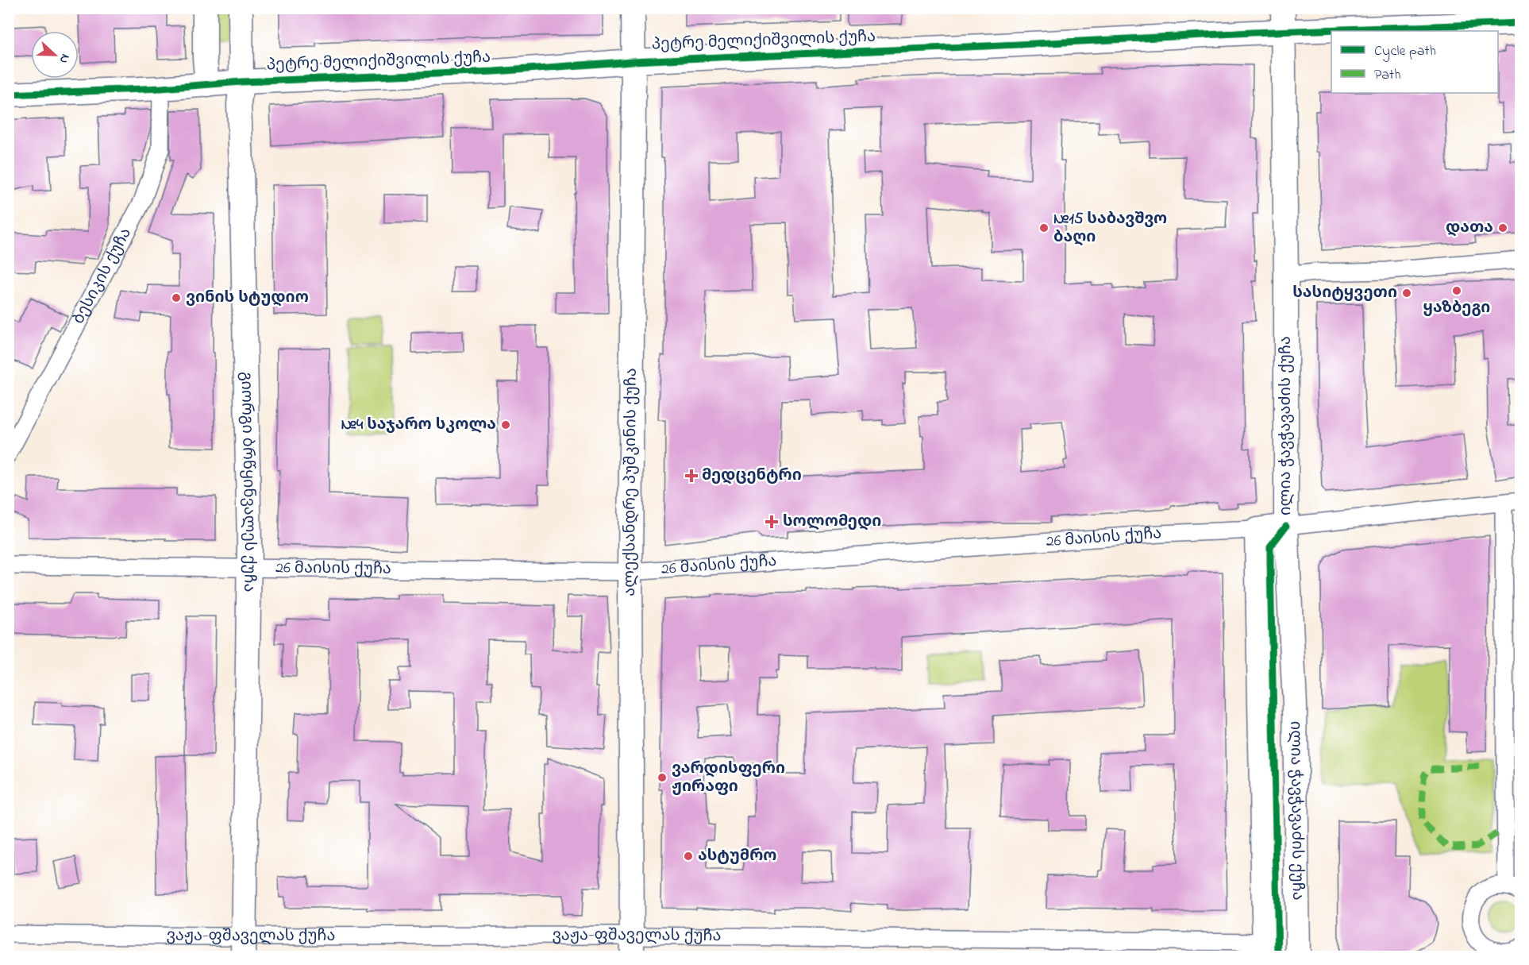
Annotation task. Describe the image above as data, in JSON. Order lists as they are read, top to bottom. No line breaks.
{"streets":{"street":["პეტრე მელიქიშვილის ქუჩა","ბესიკის ქუჩა","ილია ჭავჭავაძის ქუჩა","გიორგი ბრწყინვალეს ქუჩა","ალექსანდრე პუშკინის ქუჩა","26 მაისის ქუჩა","ვაჟა-ფშაველას ქუჩა"]},"crossings":[["პეტრე მელიქიშვილის ქუჩა","ბესიკის ქუჩა"],["პეტრე მელიქიშვილის ქუჩა","ილია ჭავჭავაძის ქუჩა"],["პეტრე მელიქიშვილის ქუჩა","გიორგი ბრწყინვალეს ქუჩა"],["პეტრე მელიქიშვილის ქუჩა","ალექსანდრე პუშკინის ქუჩა"],["გიორგი ბრწყინვალეს ქუჩა","26 მაისის ქუჩა"],["გიორგი ბრწყინვალეს ქუჩა","ვაჟა-ფშაველას ქუჩა"],["ალექსანდრე პუშკინის ქუჩა","26 მაისის ქუჩა"],["ალექსანდრე პუშკინის ქუჩა","ვაჟა-ფშაველას ქუჩა"]],"places":{"other":["№15 საბავშვო ბაღი","დათა","ყაზბეგი","სასიტყვეთი","ვინის სტუდიო","№4 საჯარო სკოლა","ვარდისფერი ჟირაფი","ასტუმრო"],"health":["მედცენტრი","სოლომედი"]},"legend":["Cycle path","Path"],"north":"right"}
